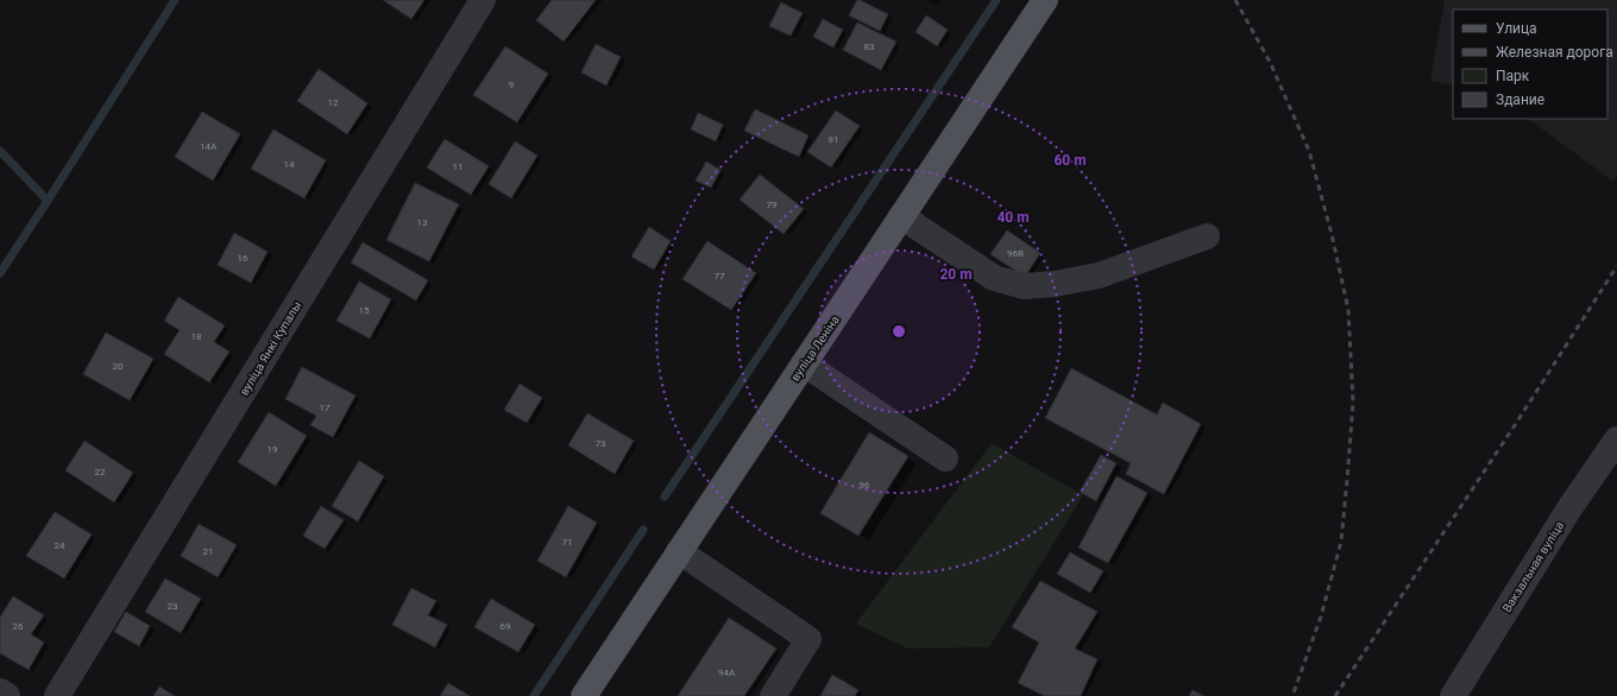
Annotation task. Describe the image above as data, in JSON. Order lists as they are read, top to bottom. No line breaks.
{"streets":{"main road":["вуліца Леніна"],"street":["вуліца Янкі Купалы","Вакзальная вуліца"]},"house_numbers":["83","9","12","81","14А","14","11","79","13","96В","16","77","15","18","20","17","73","19","22","96","71","24","21","23","26","69","94А"],"legend":["Улица","Железная дорога","Парк","Здание"],"rings":["60 m","40 m","20 m"]}
